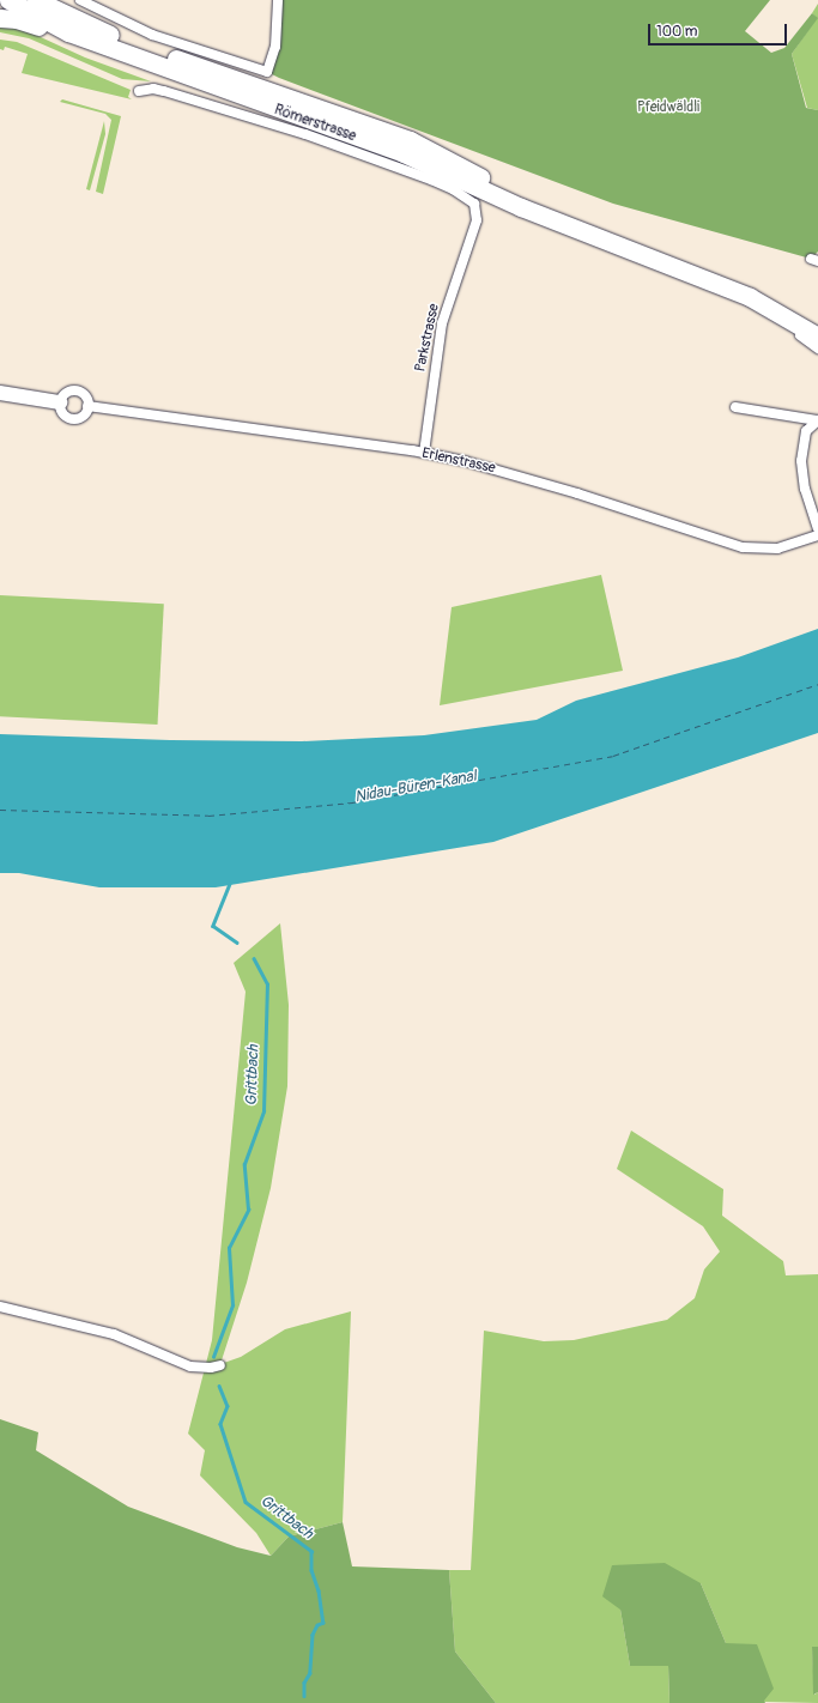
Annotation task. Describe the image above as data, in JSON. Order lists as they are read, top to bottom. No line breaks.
{"streets":{"street":["Römerstrasse","Parkstrasse","Erlenstrasse"]},"crossings":[["Römerstrasse","Parkstrasse"],["Parkstrasse","Erlenstrasse"]],"water":["Nidau-Büren-Kanal","Grittbach"],"parks":["Pfeidwäldli"],"scale_bar":"100 m"}
